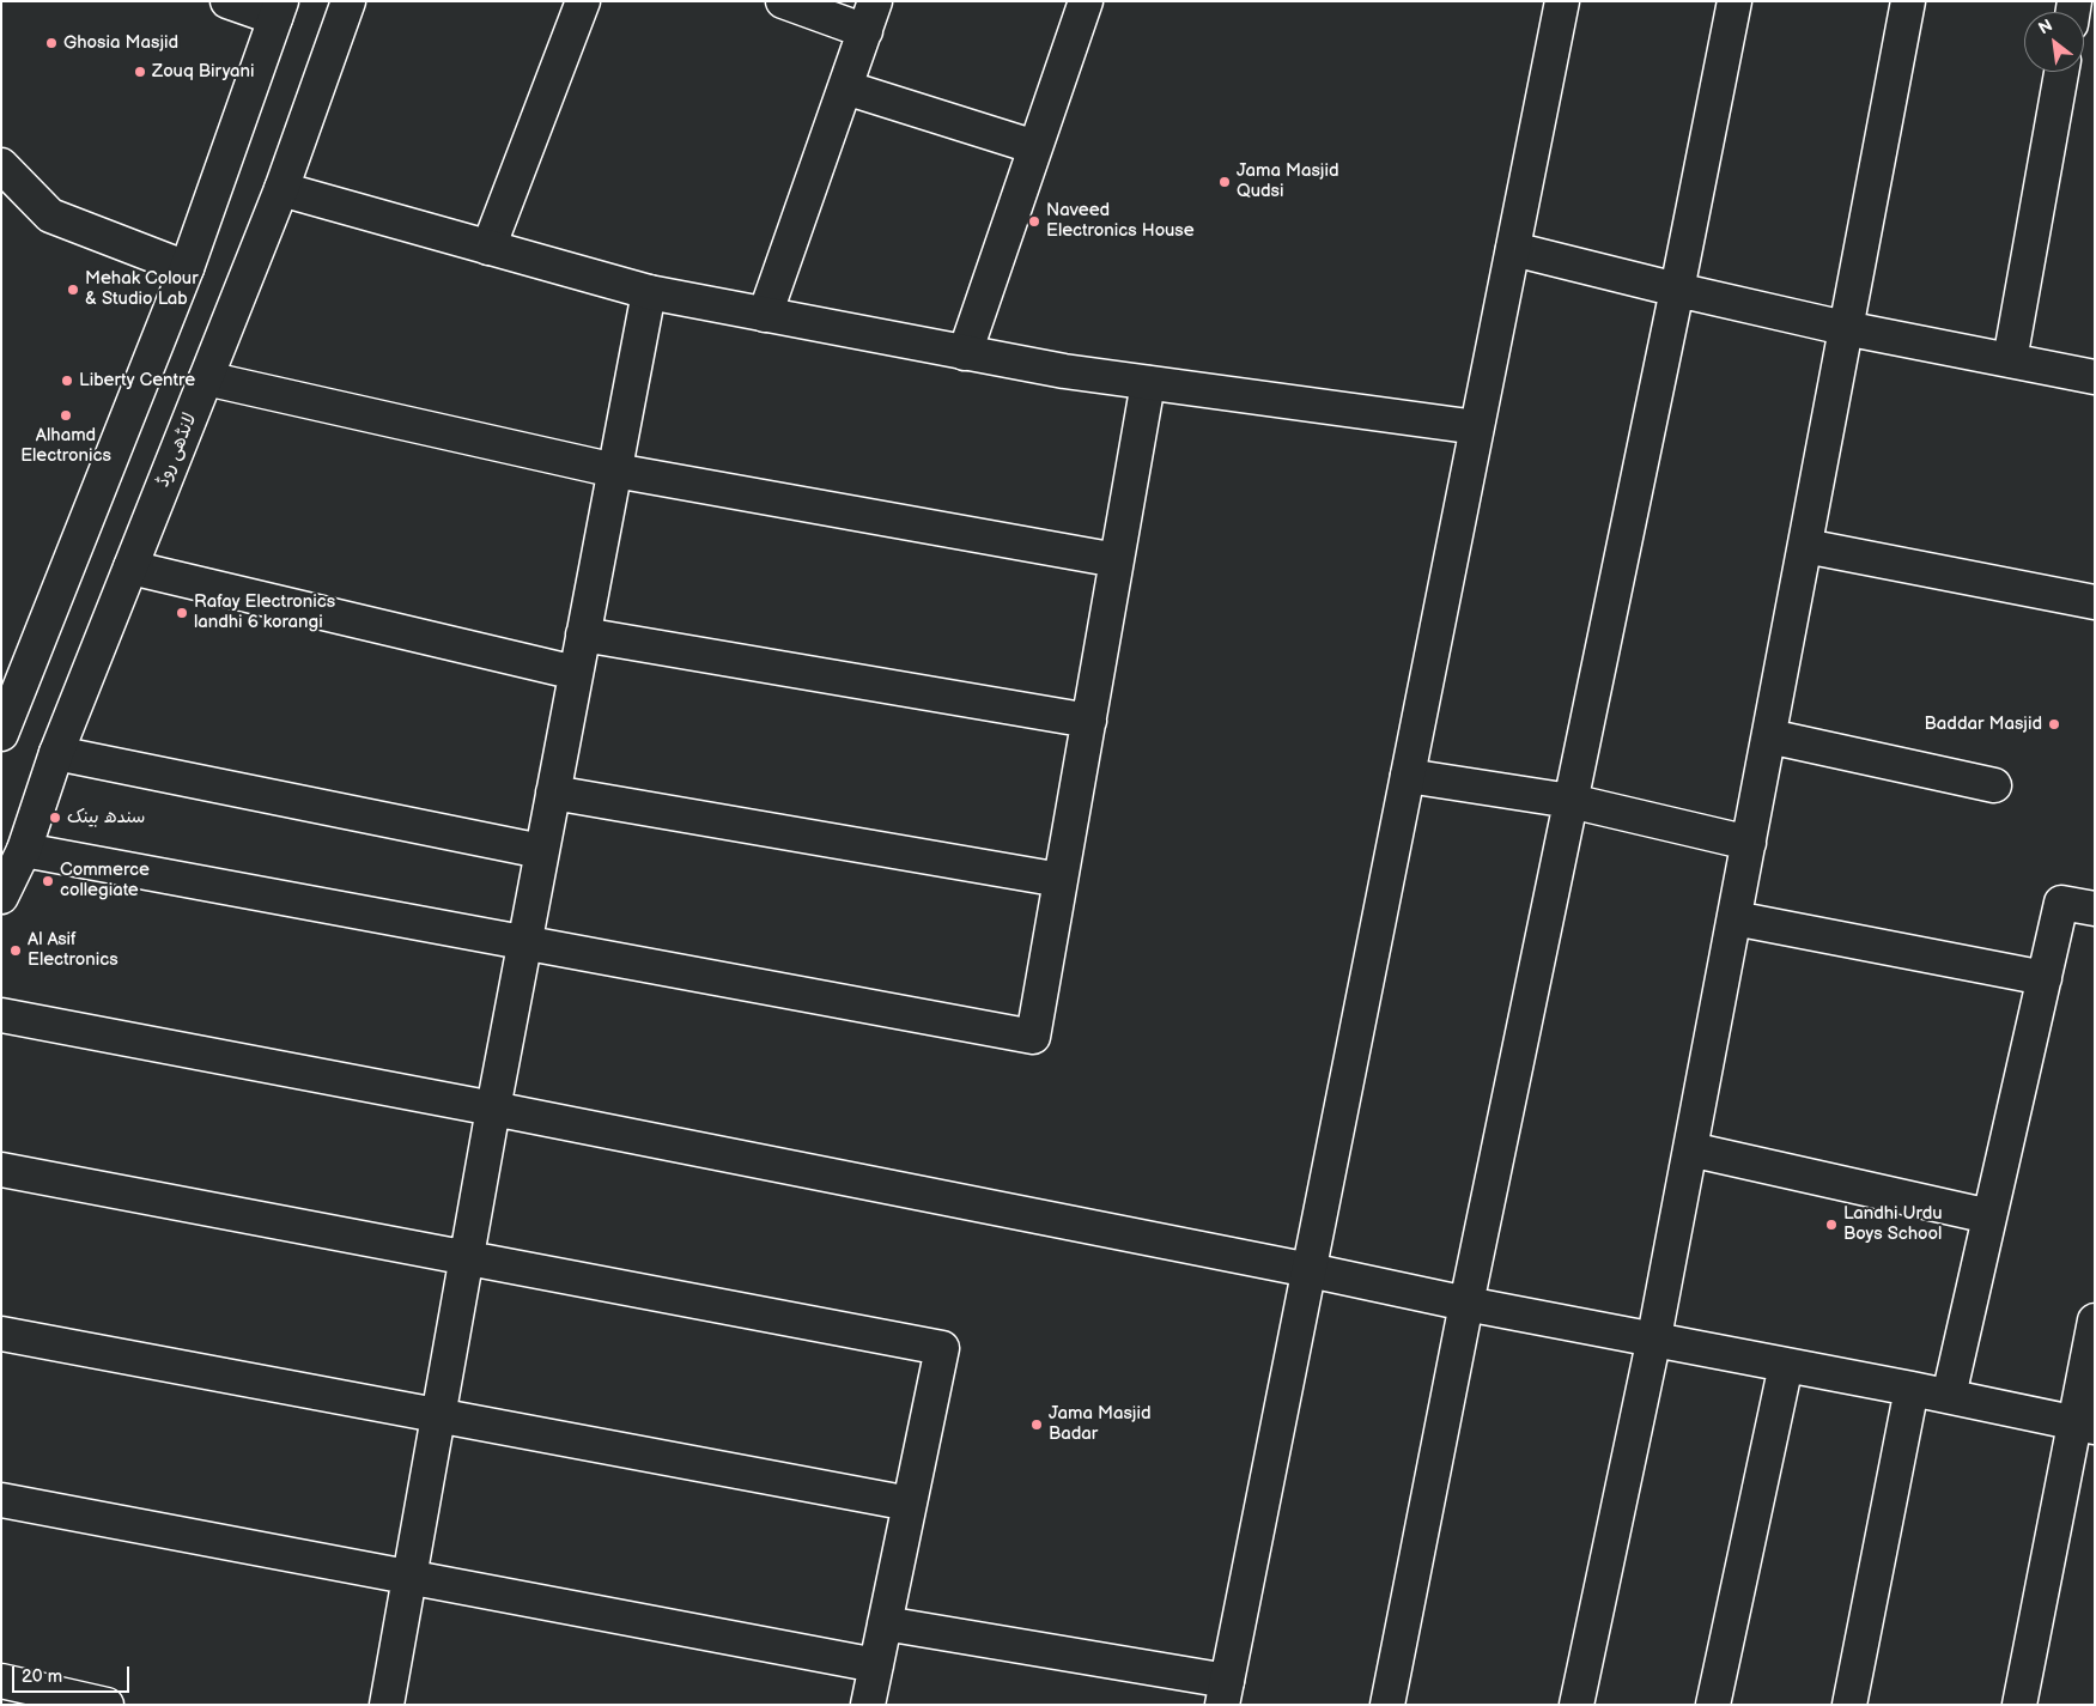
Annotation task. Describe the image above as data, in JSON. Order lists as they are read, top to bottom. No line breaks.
{"streets":{"street":["لانڈھی روڈ"]},"places":["Ghosia Masjid","Zouq Biryani","Jama Masjid Qudsi","Naveed Electronics House","Mehak Colour & Studio Lab","Liberty Centre","Alhamd Electronics","Rafay Electronics landhi 6 korangi","Baddar Masjid","سندھ بینک","Commerce collegiate","Al Asif Electronics","Landhi Urdu Boys School","Jama Masjid Badar"],"scale_bar":"20 m","north":"top left"}
